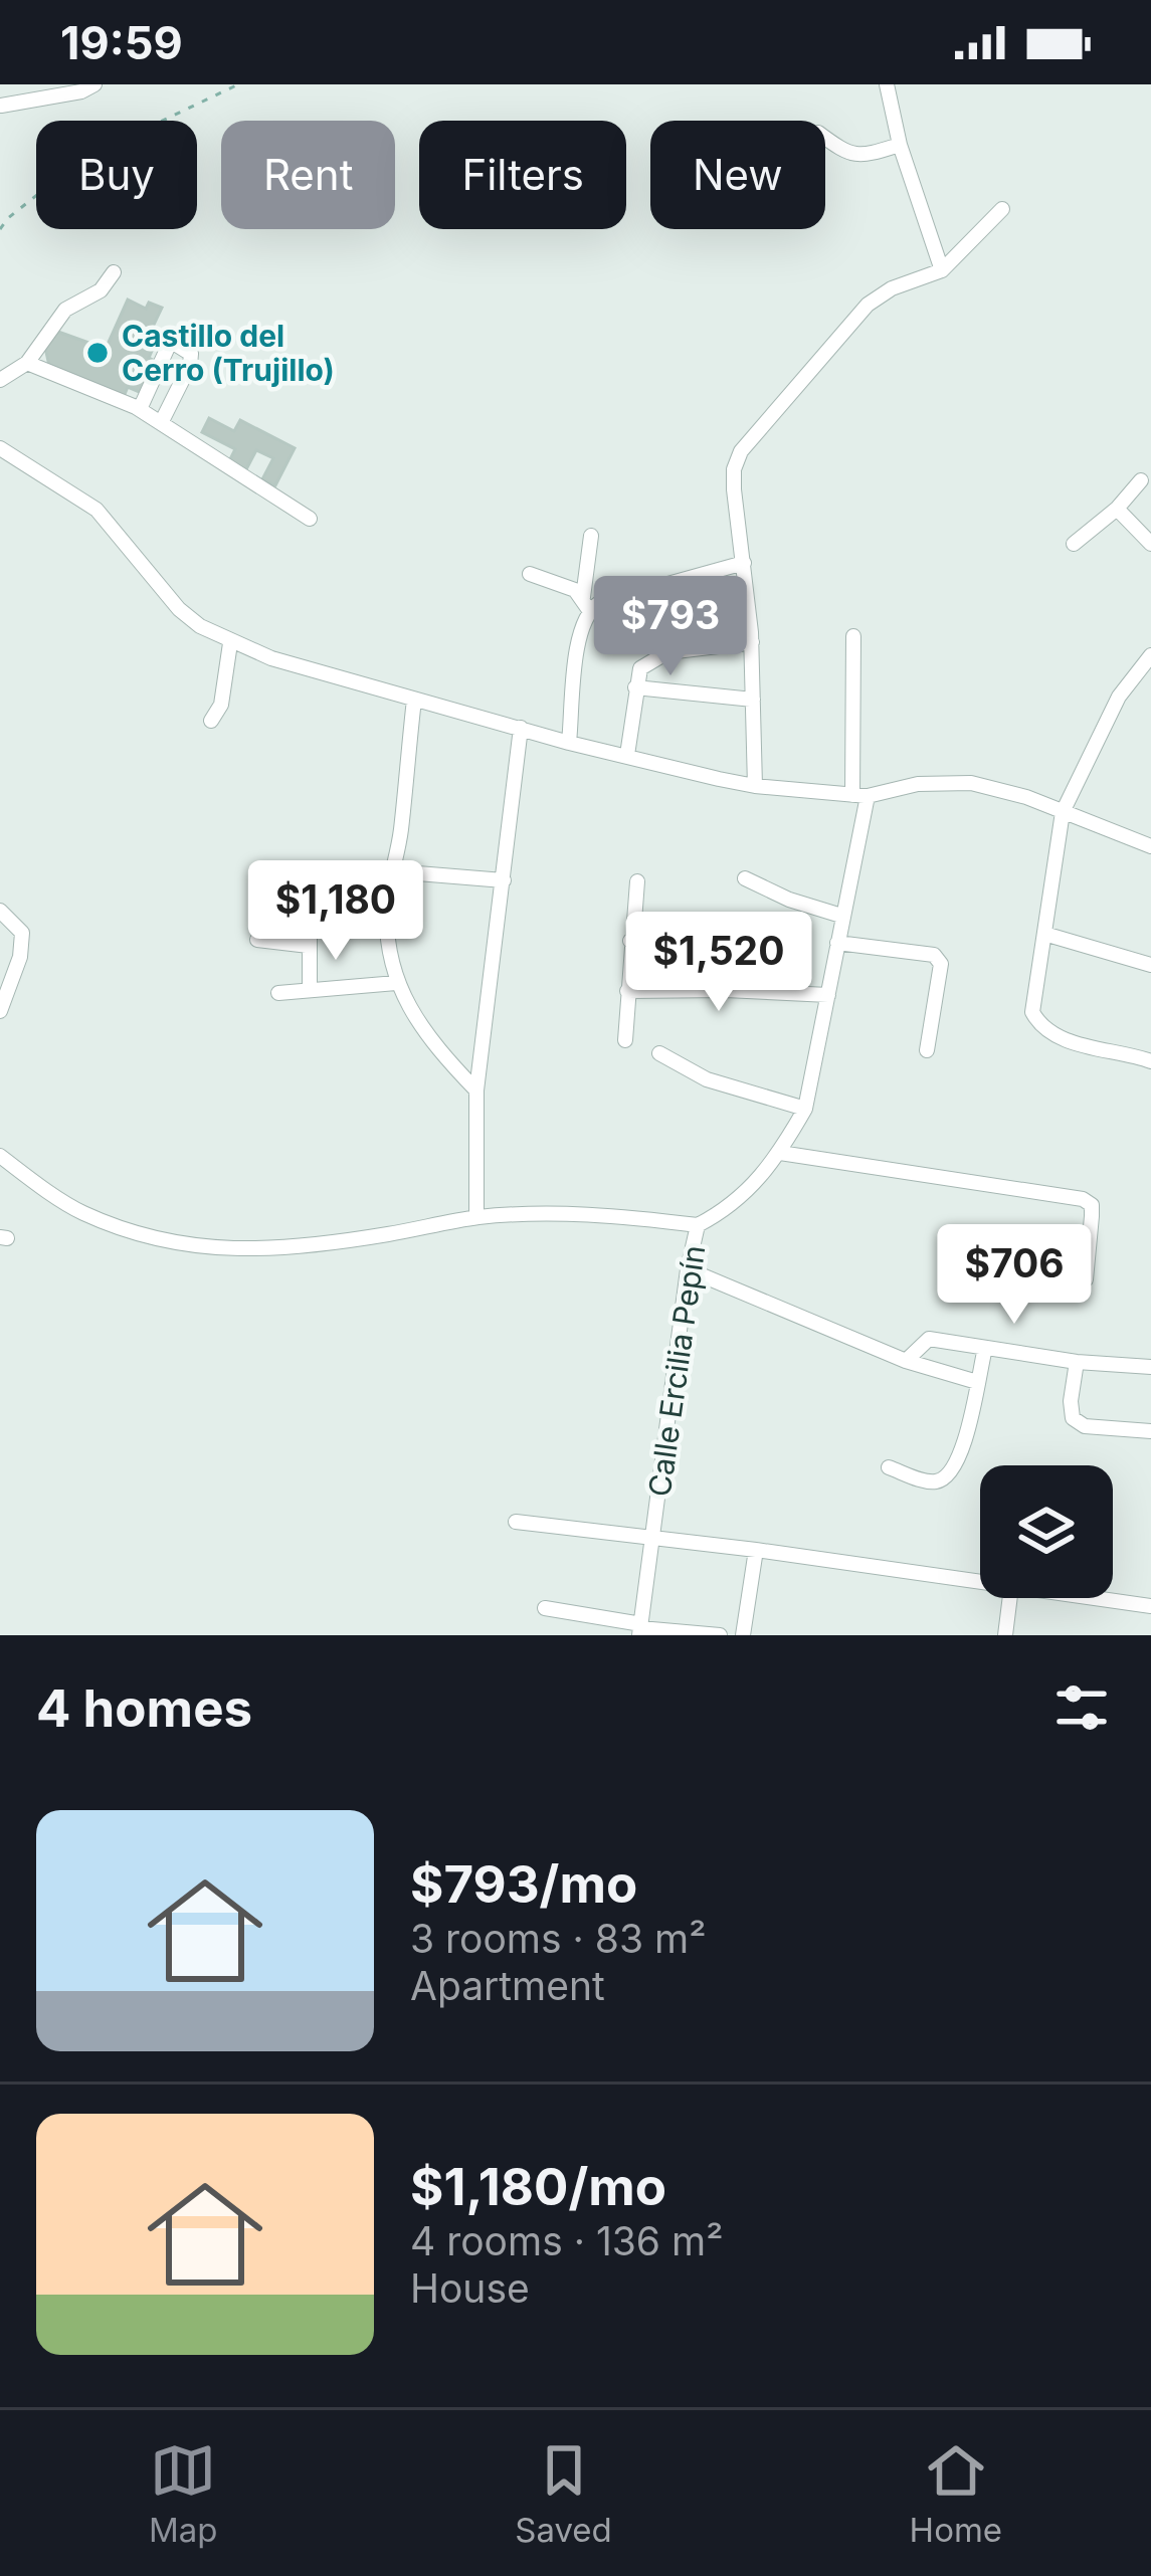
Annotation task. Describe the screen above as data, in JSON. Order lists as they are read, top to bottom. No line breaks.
{"streets":{"street":["Calle Ercilia Pepín"]},"places":["Castillo del Cerro (Trujillo)"],"page":{"status":"19:59","chip":["Buy","Rent","Filters","New"],"price":["$793","$1,180","$1,520","$706"],"heading":"4 homes","list":[{"name":"$793/mo","note":"3 rooms · 83 m² · Apartment"},{"name":"$1,180/mo","note":"4 rooms · 136 m² · House"}],"tabs":["Map","Saved","Home"]}}
